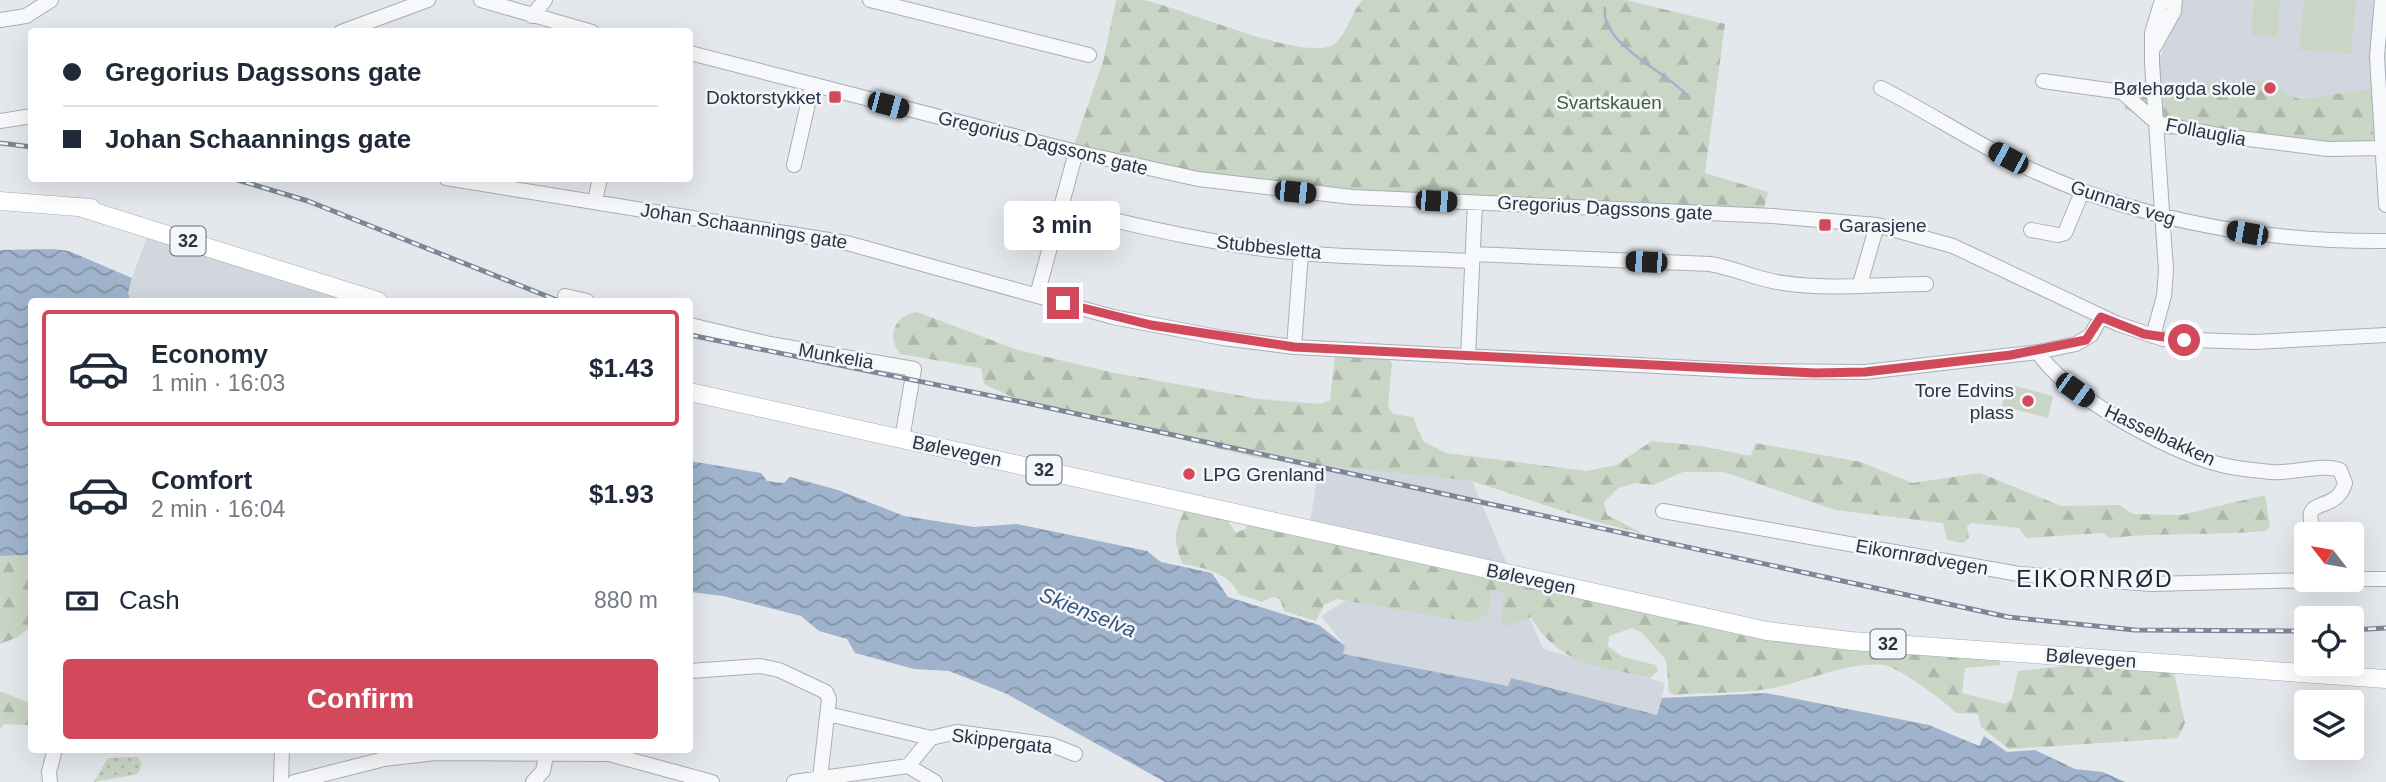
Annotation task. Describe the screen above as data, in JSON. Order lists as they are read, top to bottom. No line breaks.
{"streets":{"main road":["32","Bølevegen"],"street":["Follauglia","Gregorius Dagssons gate","Gunnars veg","Johan Schaannings gate","Stubbesletta","Munkelia","Hasselbakken","Eikornrødvegen","Skippergata"]},"crossings":[["Gregorius Dagssons gate","Johan Schaannings gate"],["Johan Schaannings gate","Hasselbakken"],["Munkelia","Bølevegen"]],"districts":["EIKORNRØD"],"water":["Skienselva"],"parks":["Svartskauen"],"places":{"other":["Bølehøgda skole","Tore Edvins plass","LPG Grenland"],"transit":["Doktorstykket","Garasjene"]},"north":"top left","page":{"banner":["Gregorius Dagssons gate","Johan Schaannings gate"],"bubble":"3 min","list":[{"name":"Economy","note":"1 min · 16:03","value":"$1.43"},{"name":"Comfort","note":"2 min · 16:04","value":"$1.93"}],"pay":["Cash","880 m"],"buttons":"Confirm"}}
